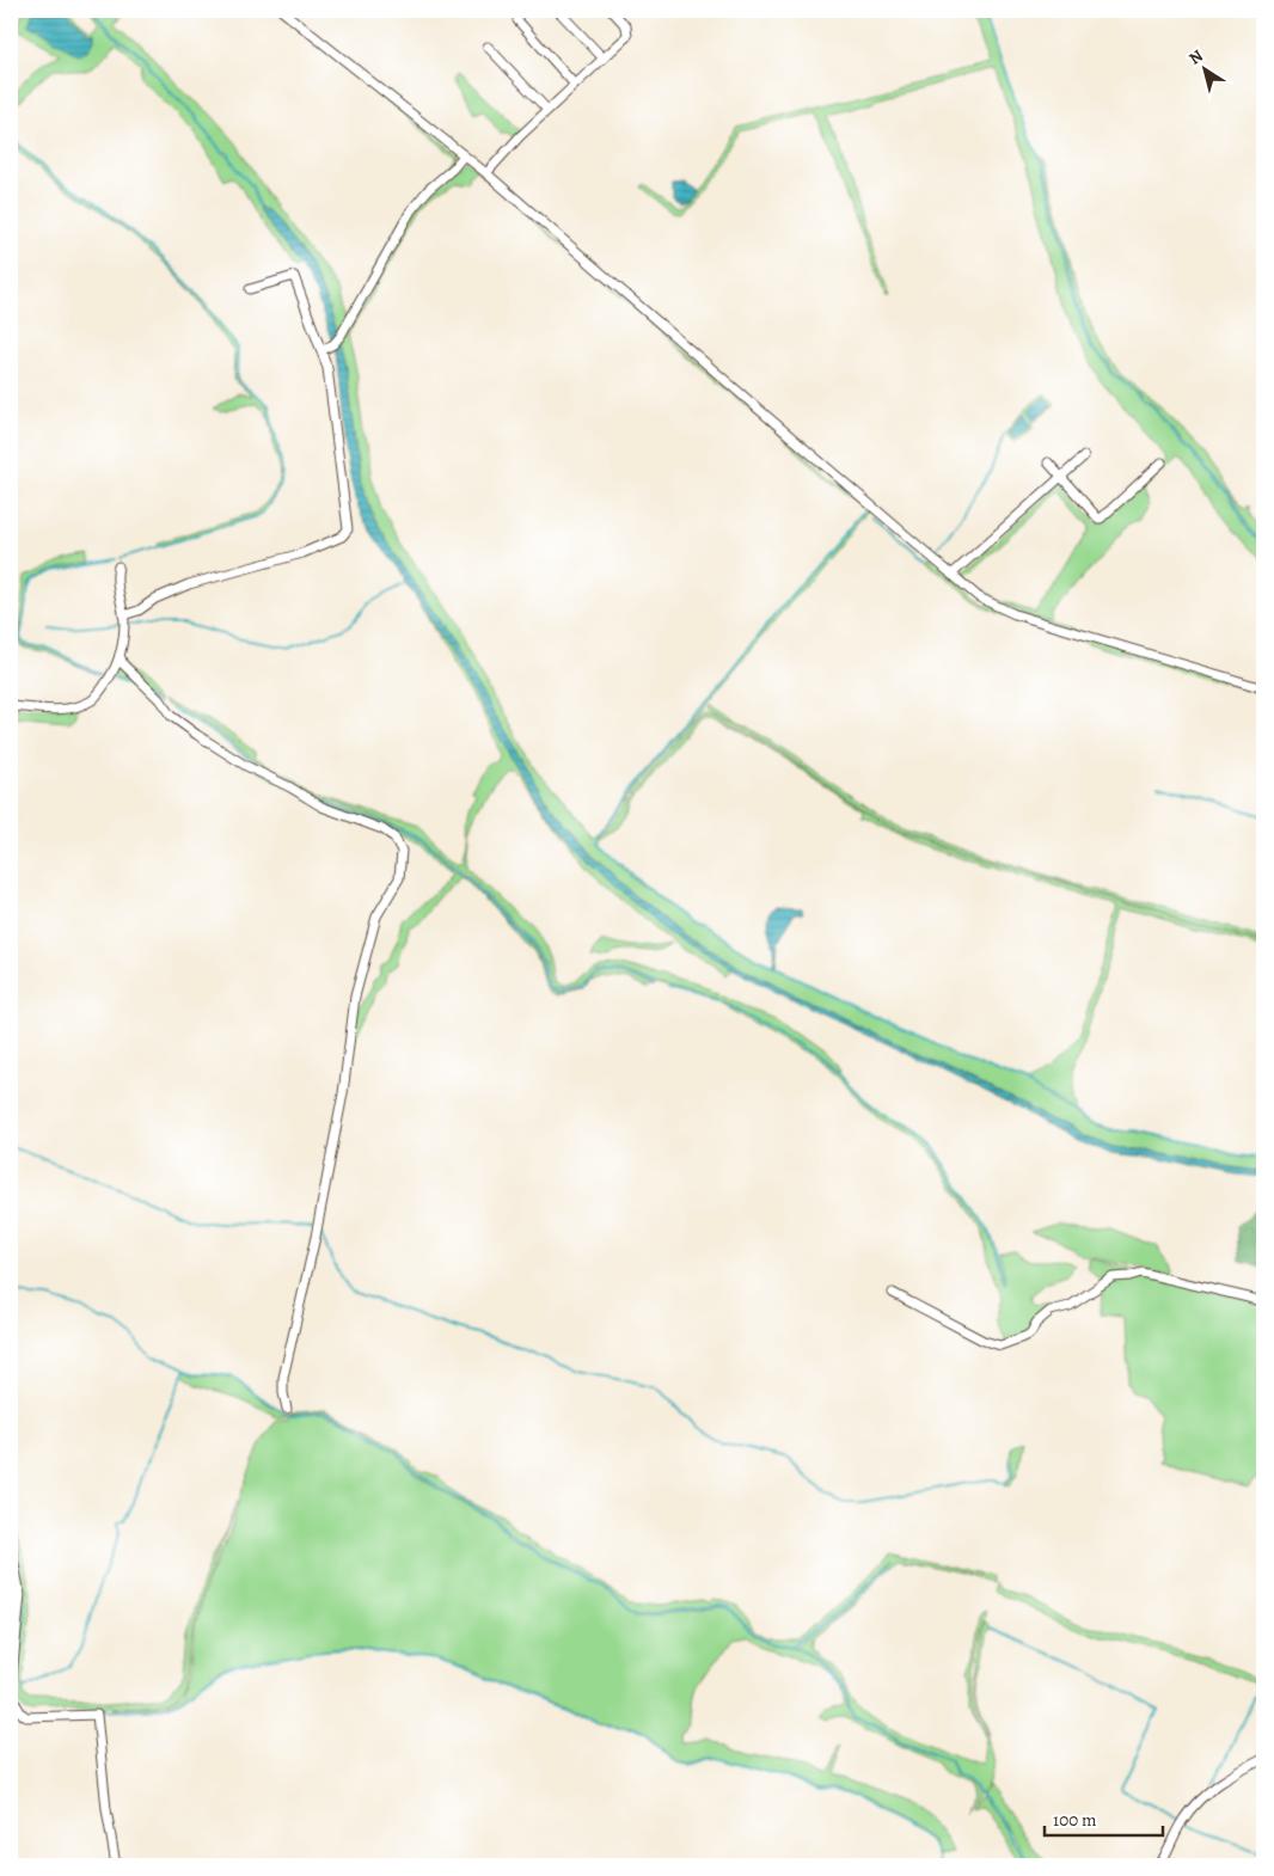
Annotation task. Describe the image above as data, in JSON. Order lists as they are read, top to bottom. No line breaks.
{"scale_bar":"100 m","north":"top left"}
